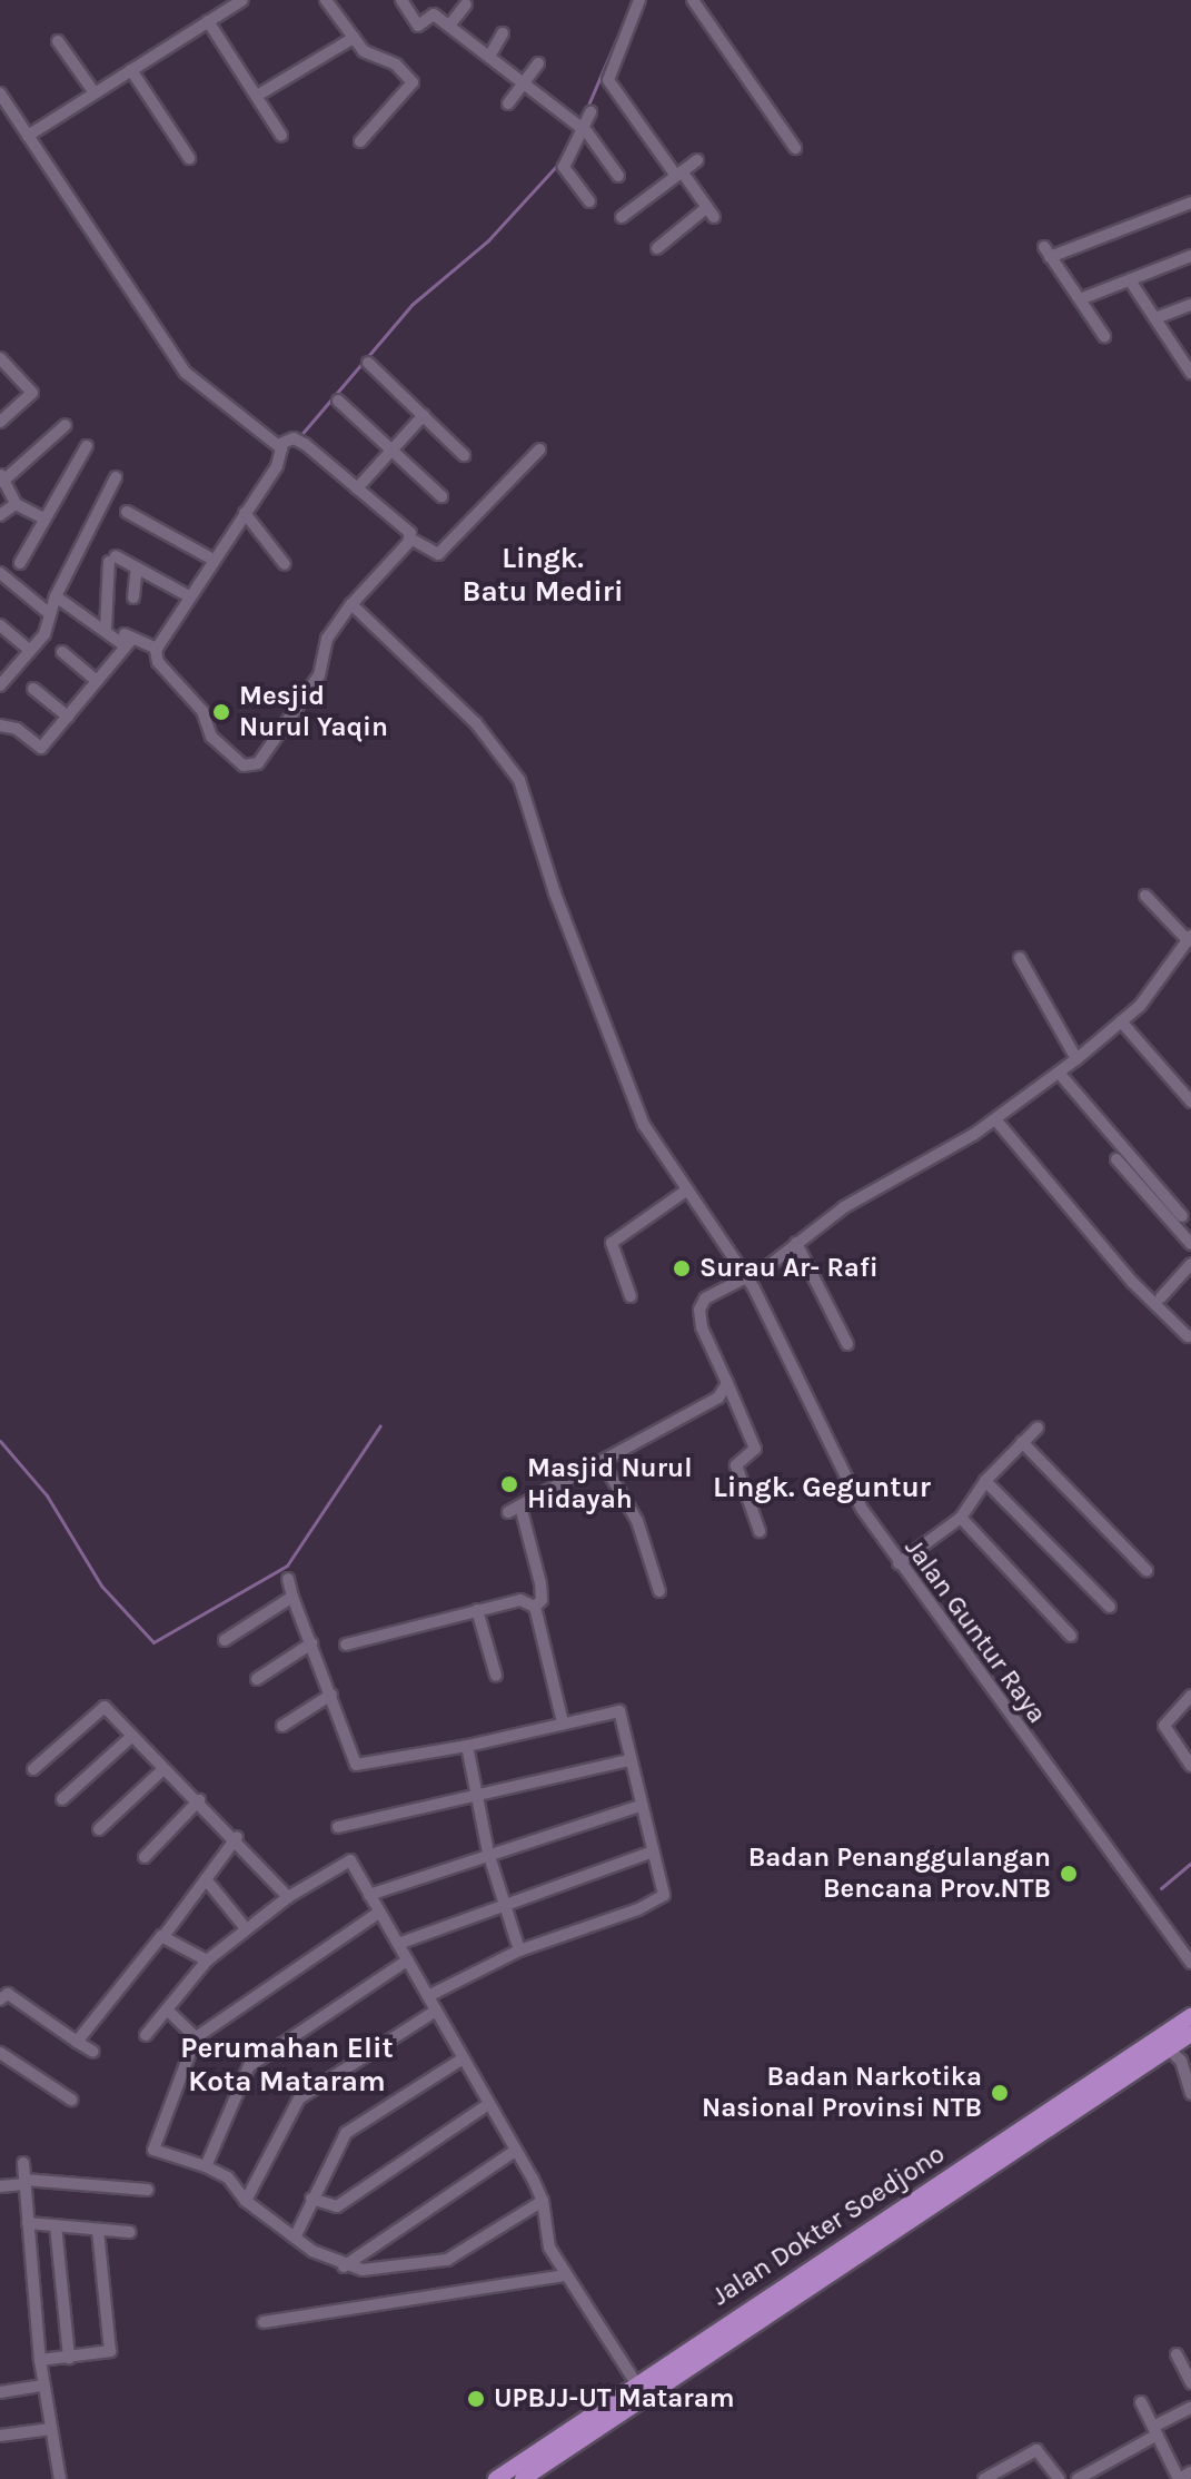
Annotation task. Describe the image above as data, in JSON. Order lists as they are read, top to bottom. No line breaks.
{"streets":{"highway":["Jalan Dokter Soedjono"],"street":["Jalan Guntur Raya"]},"districts":["Lingk. Batu Mediri","Lingk. Geguntur","Perumahan Elit Kota Mataram"],"places":["Mesjid Nurul Yaqin","Surau Ar- Rafi","Masjid Nurul Hidayah","Badan Penanggulangan Bencana Prov.NTB","Badan Narkotika Nasional Provinsi NTB","UPBJJ-UT Mataram"]}
